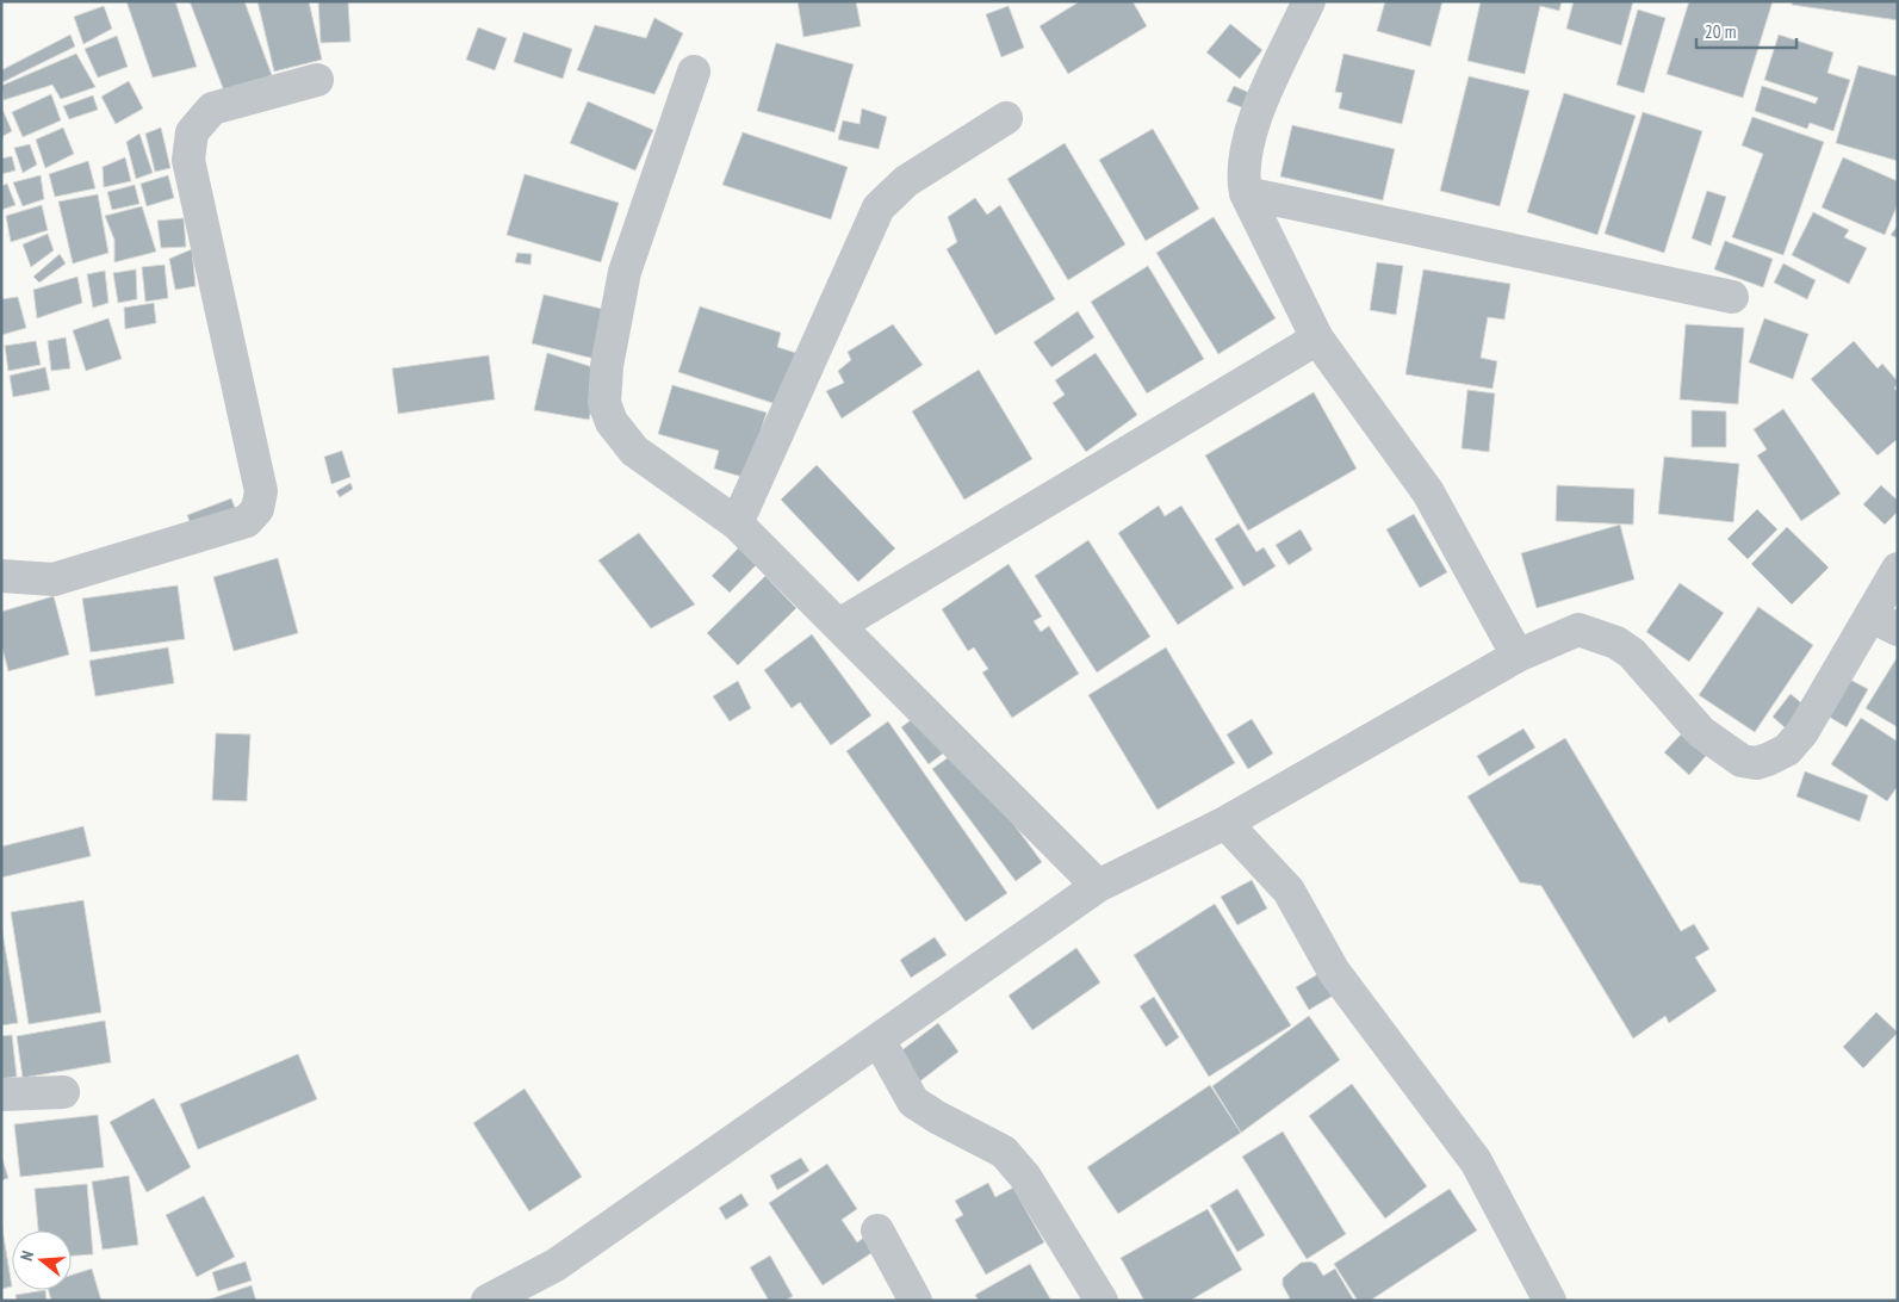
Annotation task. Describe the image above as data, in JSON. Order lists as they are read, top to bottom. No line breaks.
{"scale_bar":"20 m","north":"left"}
